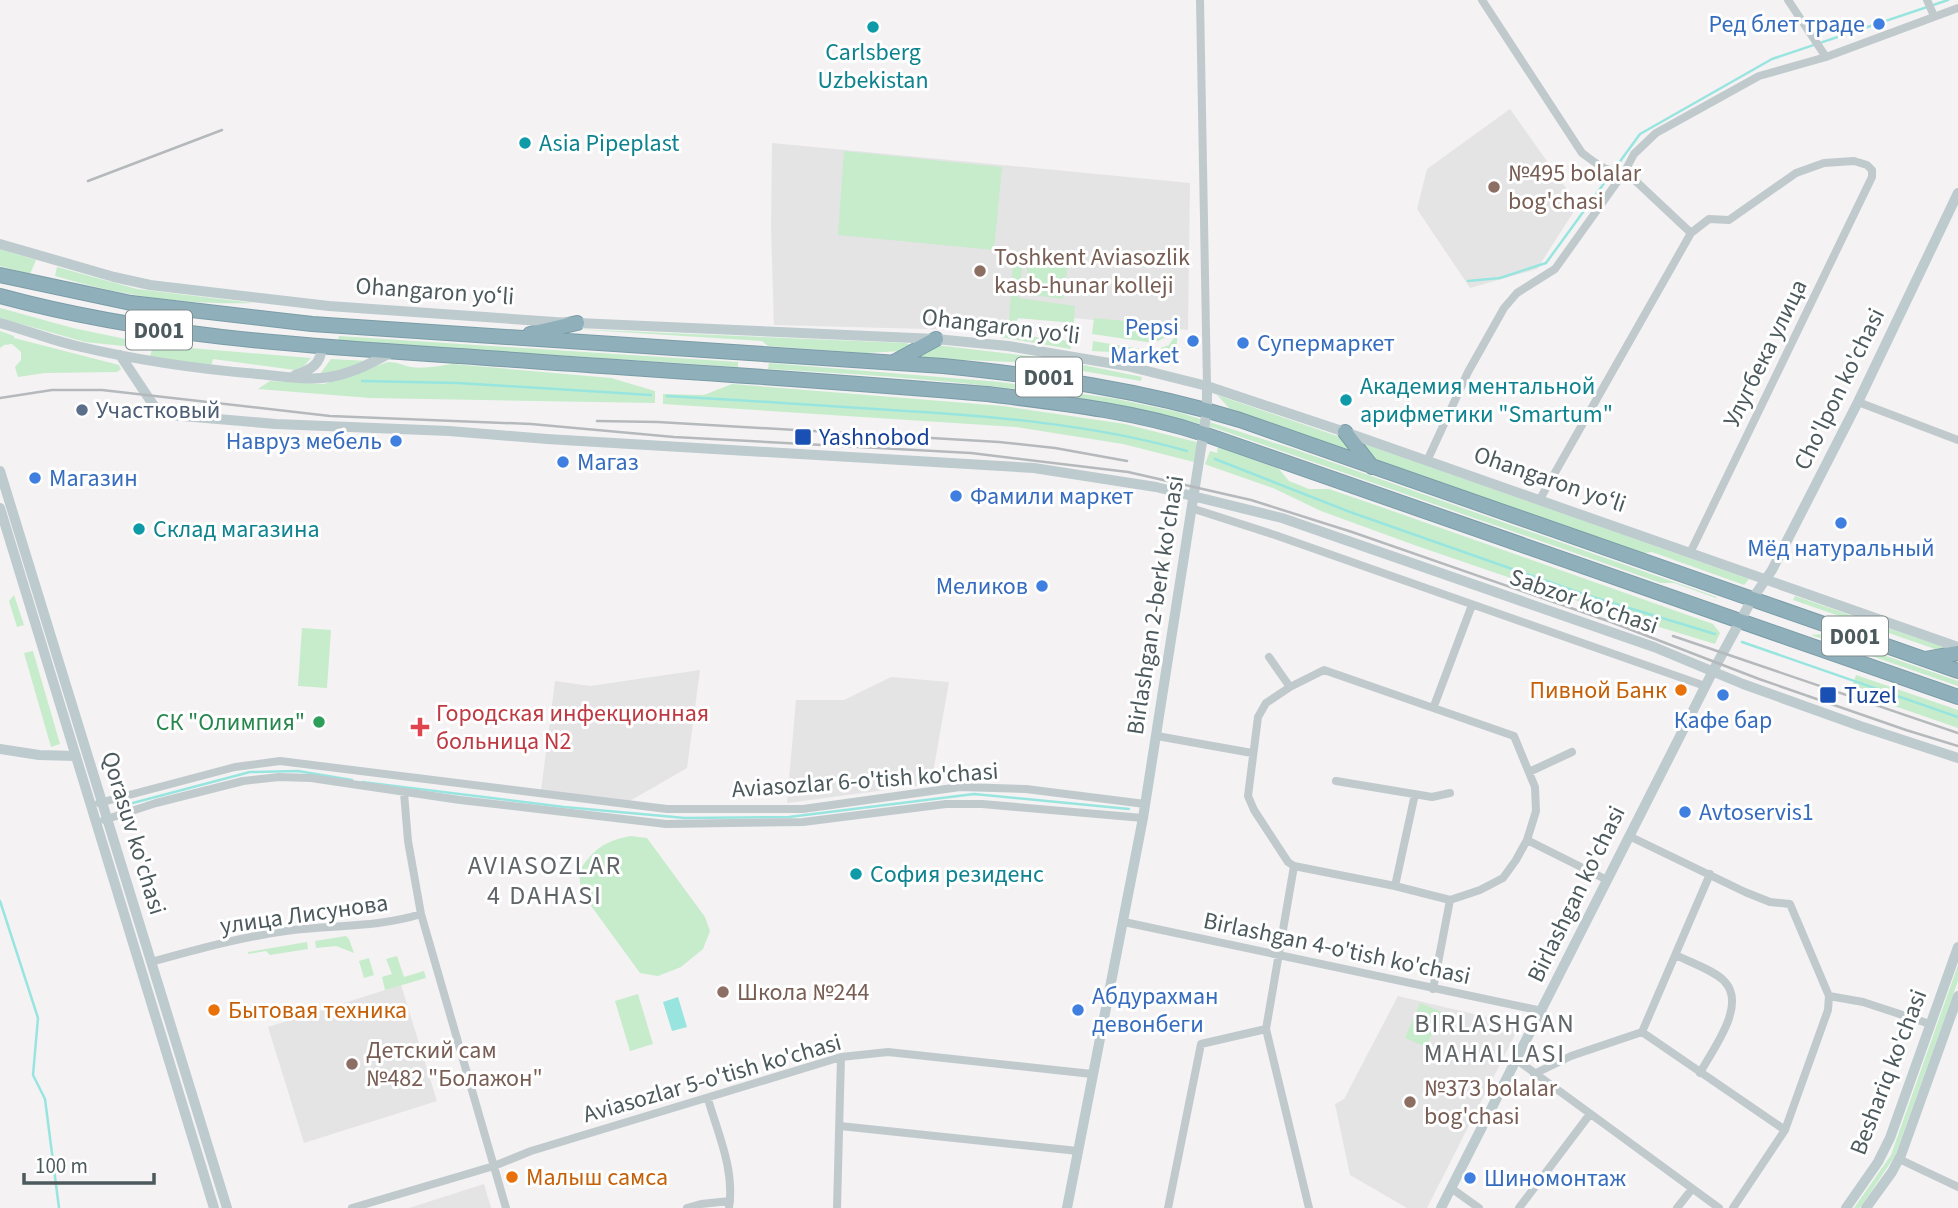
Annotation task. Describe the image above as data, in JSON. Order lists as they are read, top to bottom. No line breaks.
{"streets":{"highway":["Ohangaron yoʻli","D001"],"main road":["Cho'lpon ko'chasi","Sabzor ko'chasi","Birlashgan 2-berk ko'chasi","Qorasuv ko'chasi","Birlashgan ko'chasi","Beshariq ko'chasi"],"street":["Улугбека улица","Aviasozlar 6-o'tish ko'chasi","улица Лисунова","Birlashgan 4-o'tish ko'chasi","Aviasozlar 5-o'tish ko'chasi"]},"crossings":[["Ohangaron yoʻli","Улугбека улица"],["Ohangaron yoʻli","Cho'lpon ko'chasi"],["Ohangaron yoʻli","Birlashgan 2-berk ko'chasi"],["Ohangaron yoʻli","Birlashgan ko'chasi"],["D001","Birlashgan 2-berk ko'chasi"],["D001","Birlashgan ko'chasi"],["Cho'lpon ko'chasi","Birlashgan ko'chasi"],["Sabzor ko'chasi","Birlashgan 2-berk ko'chasi"],["Sabzor ko'chasi","Birlashgan ko'chasi"],["Birlashgan 2-berk ko'chasi","Aviasozlar 6-o'tish ko'chasi"],["Birlashgan 2-berk ko'chasi","Birlashgan 4-o'tish ko'chasi"],["Birlashgan 2-berk ko'chasi","Aviasozlar 5-o'tish ko'chasi"],["Aviasozlar 6-o'tish ko'chasi","Qorasuv ko'chasi"],["Qorasuv ko'chasi","улица Лисунова"],["Birlashgan ko'chasi","Birlashgan 4-o'tish ko'chasi"]],"districts":["AVIASOZLAR 4 DAHASI","BIRLASHGAN MAHALLASI"],"places":{"other":["Ред блет траде","Carlsberg Uzbekistan","Asia Pipeplast","№495 bolalar bog'chasi","Toshkent Aviasozlik kasb-hunar kolleji","Pepsi Market","Супермаркет","Академия ментальной арифметики \"Smartum\"","Участковый","Навруз мебель","Магаз","Магазин","Фамили маркет","Мёд натуральный","Склад магазина","Меликов","Пивной Банк","Кафе бар","СК \"Олимпия\"","Avtoservis1","София резиденс","Школа №244","Бытовая техника","Абдурахман девонбеги","Детский сам №482 \"Болажон\"","№373 bolalar bog'chasi","Малыш самса","Шиномонтаж"],"transit":["Yashnobod","Tuzel"],"health":["Городская инфекционная больница N2"]},"scale_bar":"100 m"}
